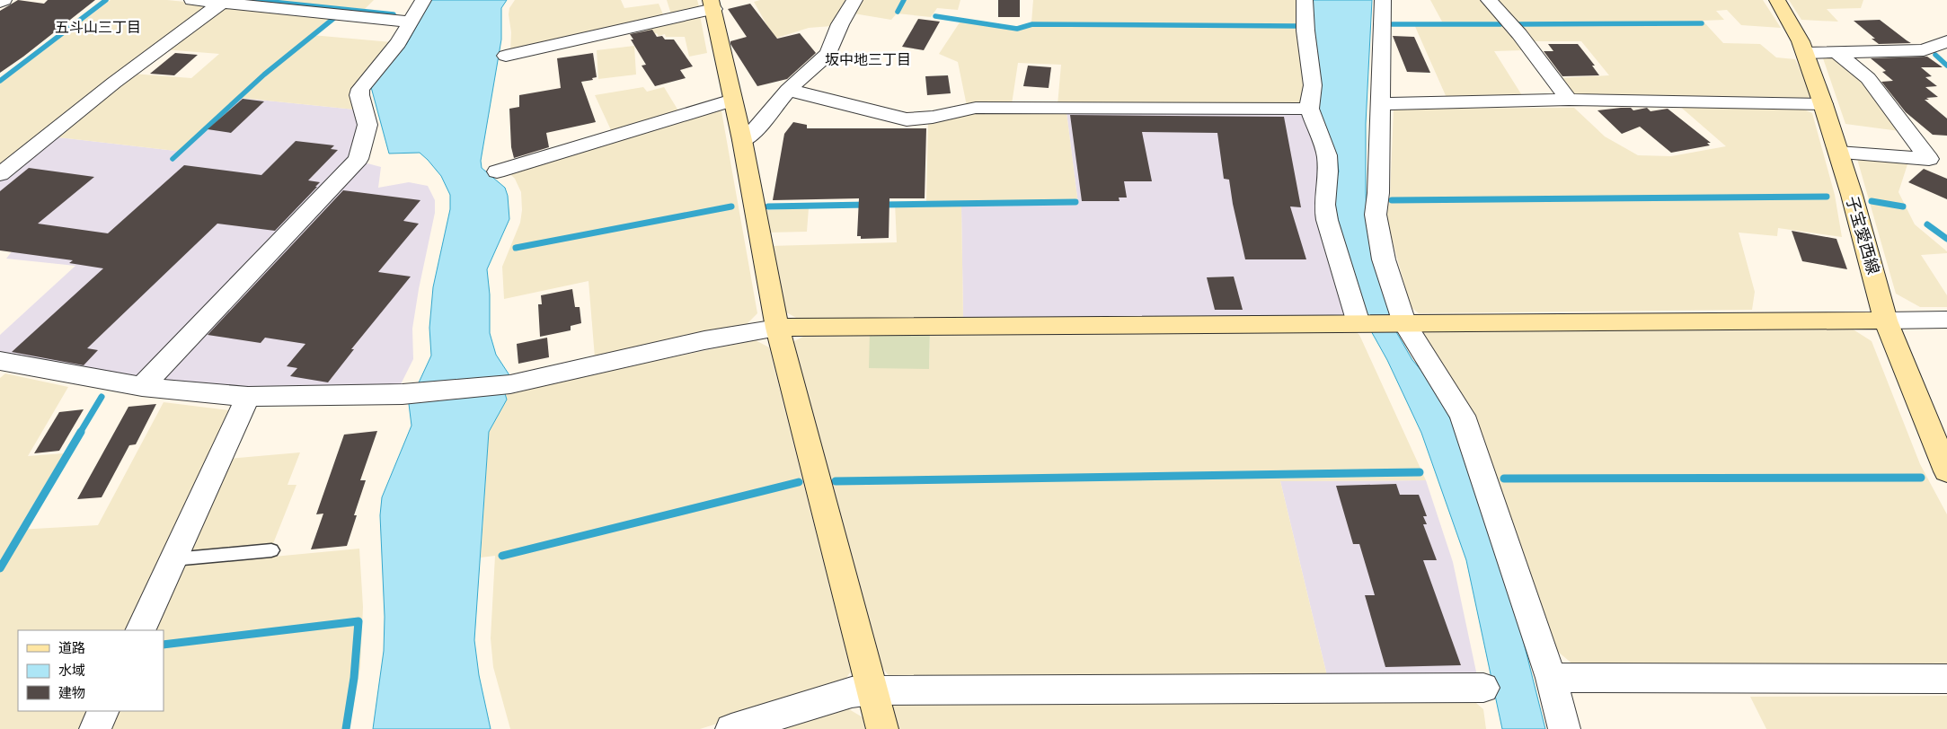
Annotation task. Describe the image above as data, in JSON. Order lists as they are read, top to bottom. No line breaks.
{"streets":{"street":["子宝愛西線"]},"districts":["五斗山三丁目","坂中地三丁目"],"legend":["道路","水域","建物"]}
